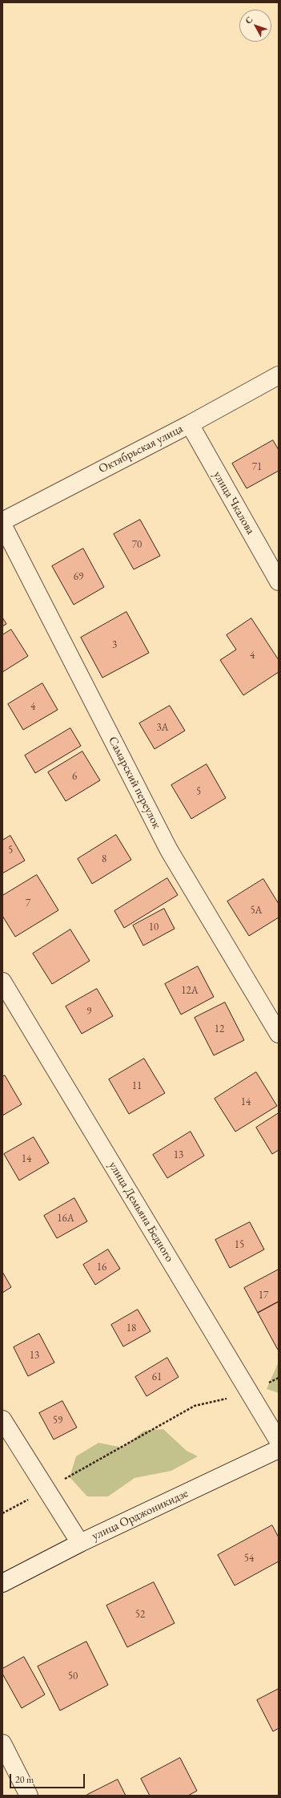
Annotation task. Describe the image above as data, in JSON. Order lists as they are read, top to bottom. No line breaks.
{"streets":{"street":["Октябрьская улица","улица Чкалова","Самарский переулок","улица Демьяна Бедного","улица Орджоникидзе"]},"crossings":[["Октябрьская улица","улица Чкалова"]],"house_numbers":["71","70","69","3","4","4","3А","6","5","5","8","7","5А","10","12А","9","12","11","14","13","14","16А","15","16","17","18","13","61","59","54","52","50"],"scale_bar":"20 m","north":"top left"}
